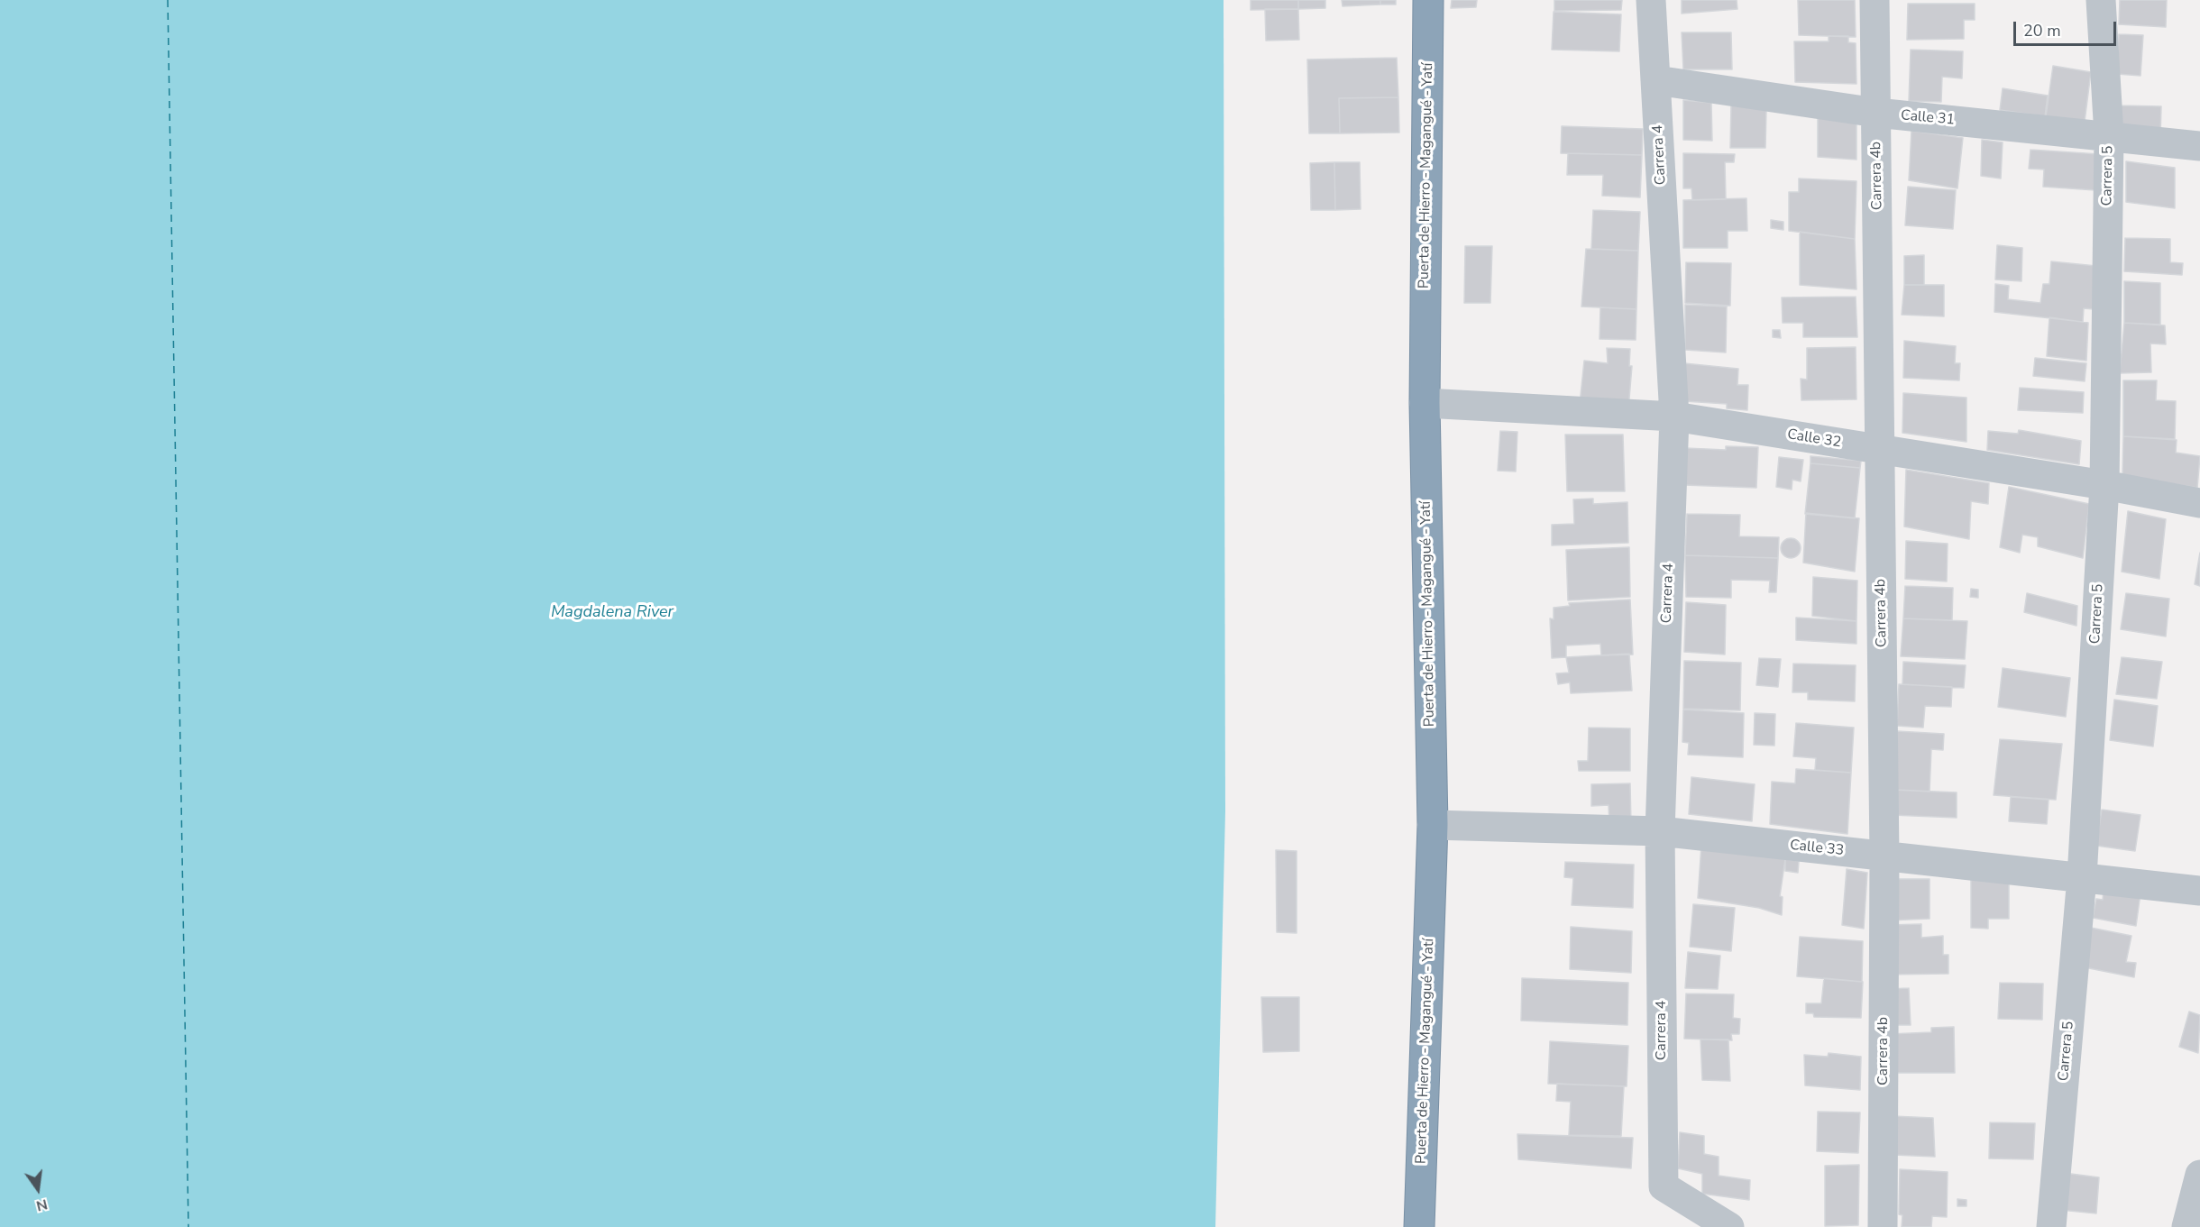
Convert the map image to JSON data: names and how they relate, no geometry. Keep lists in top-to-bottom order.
{
  "streets": {
    "highway": ["Puerta de Hierro - Magangué - Yatí"],
    "street": [
      "Calle 31",
      "Carrera 4",
      "Carrera 4b",
      "Carrera 5",
      "Calle 32",
      "Calle 33"
    ]
  },
  "crossings": [
    ["Calle 31", "Carrera 4"],
    ["Calle 31", "Carrera 4b"],
    ["Calle 31", "Carrera 5"],
    ["Carrera 4", "Calle 32"],
    ["Carrera 4", "Calle 33"],
    ["Puerta de Hierro - Magangué - Yatí", "Calle 32"],
    ["Puerta de Hierro - Magangué - Yatí", "Calle 33"],
    ["Carrera 4b", "Calle 32"],
    ["Carrera 4b", "Calle 33"],
    ["Carrera 5", "Calle 32"],
    ["Carrera 5", "Calle 33"]
  ],
  "water": ["Magdalena River"],
  "scale_bar": "20 m",
  "north": "bottom"
}
